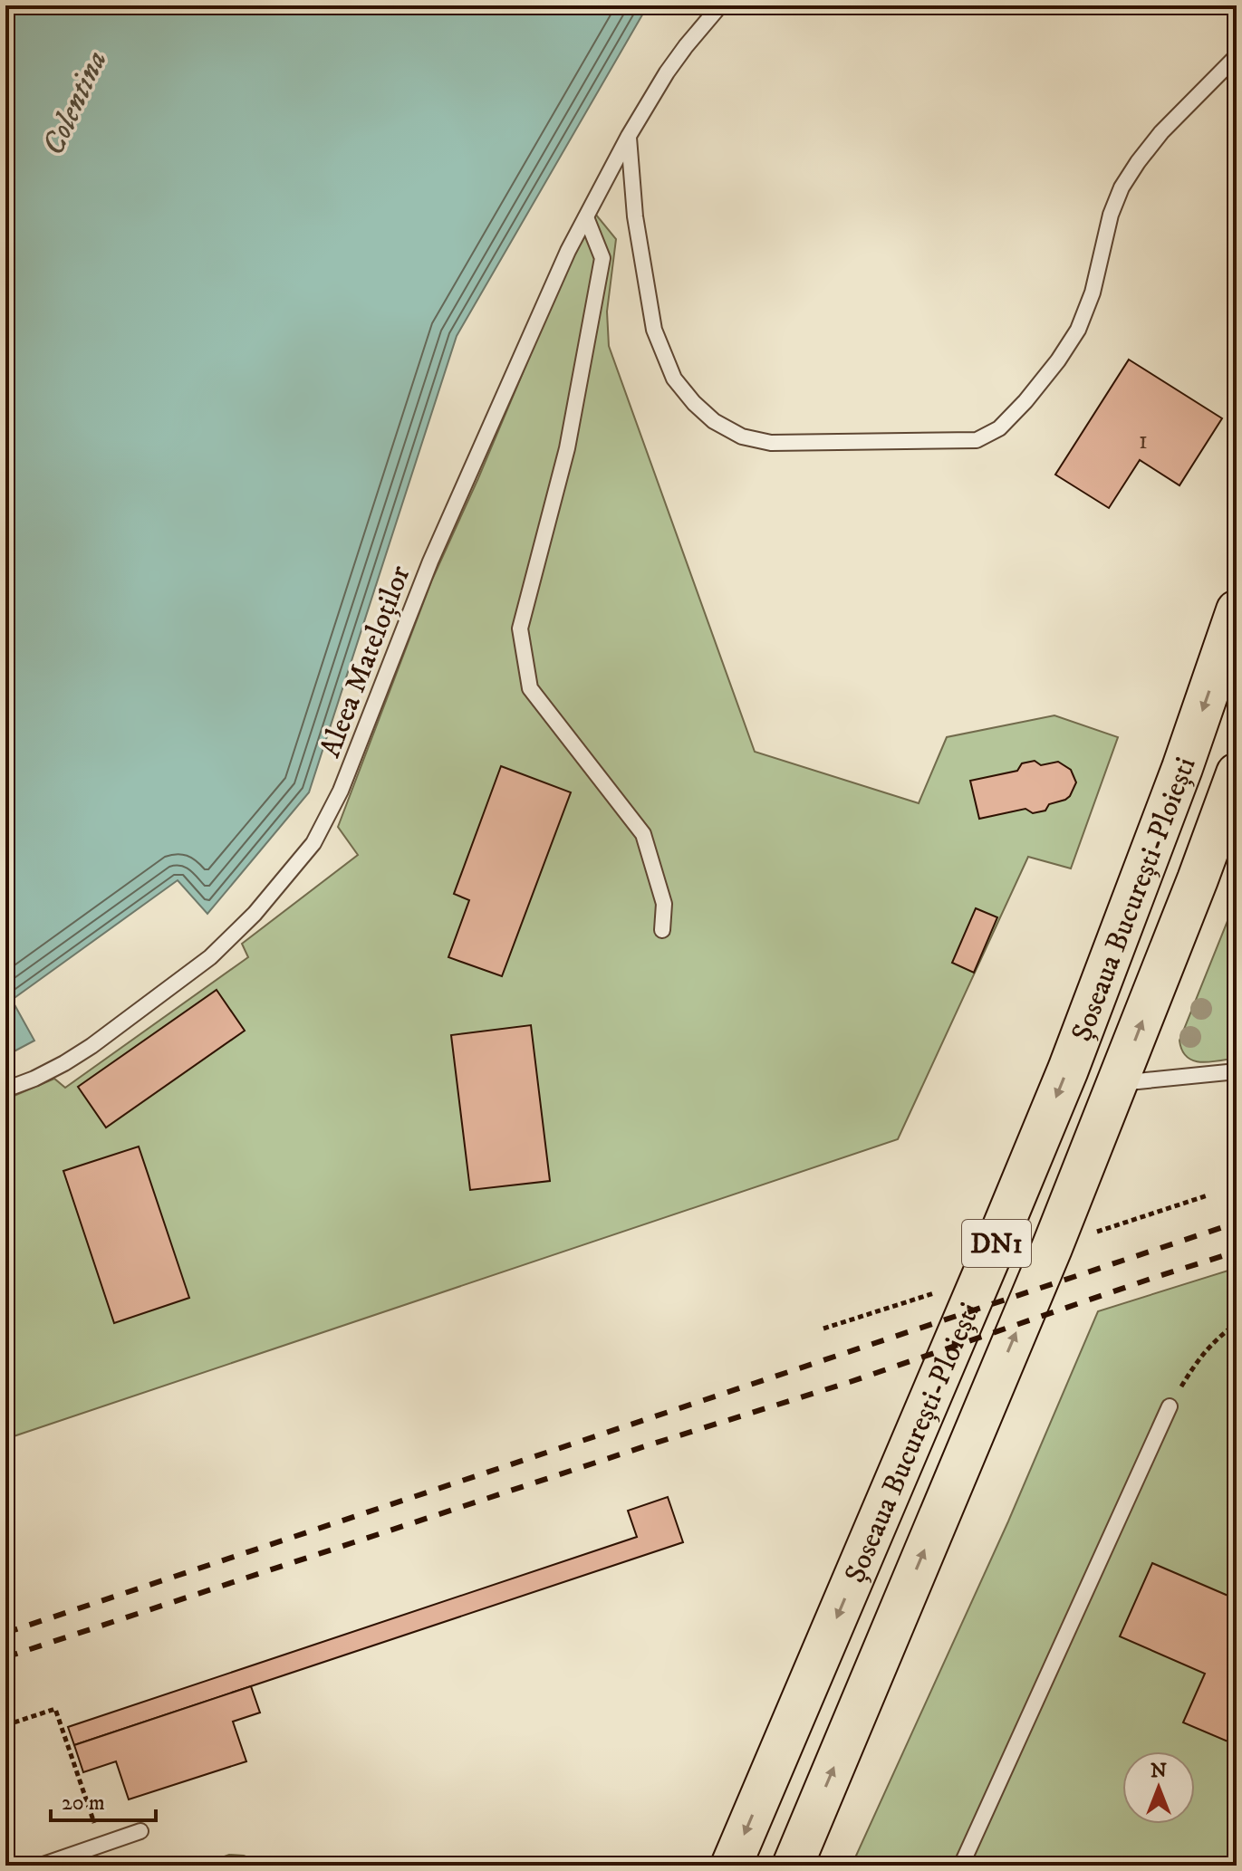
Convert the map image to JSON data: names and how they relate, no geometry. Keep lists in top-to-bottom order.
{
  "streets": {
    "main road": ["Șoseaua București-Ploiești", "DN1"],
    "lane": ["Aleea Mateloților"]
  },
  "water": ["Colentina"],
  "house_numbers": ["1"],
  "scale_bar": "20 m",
  "north": "top"
}
